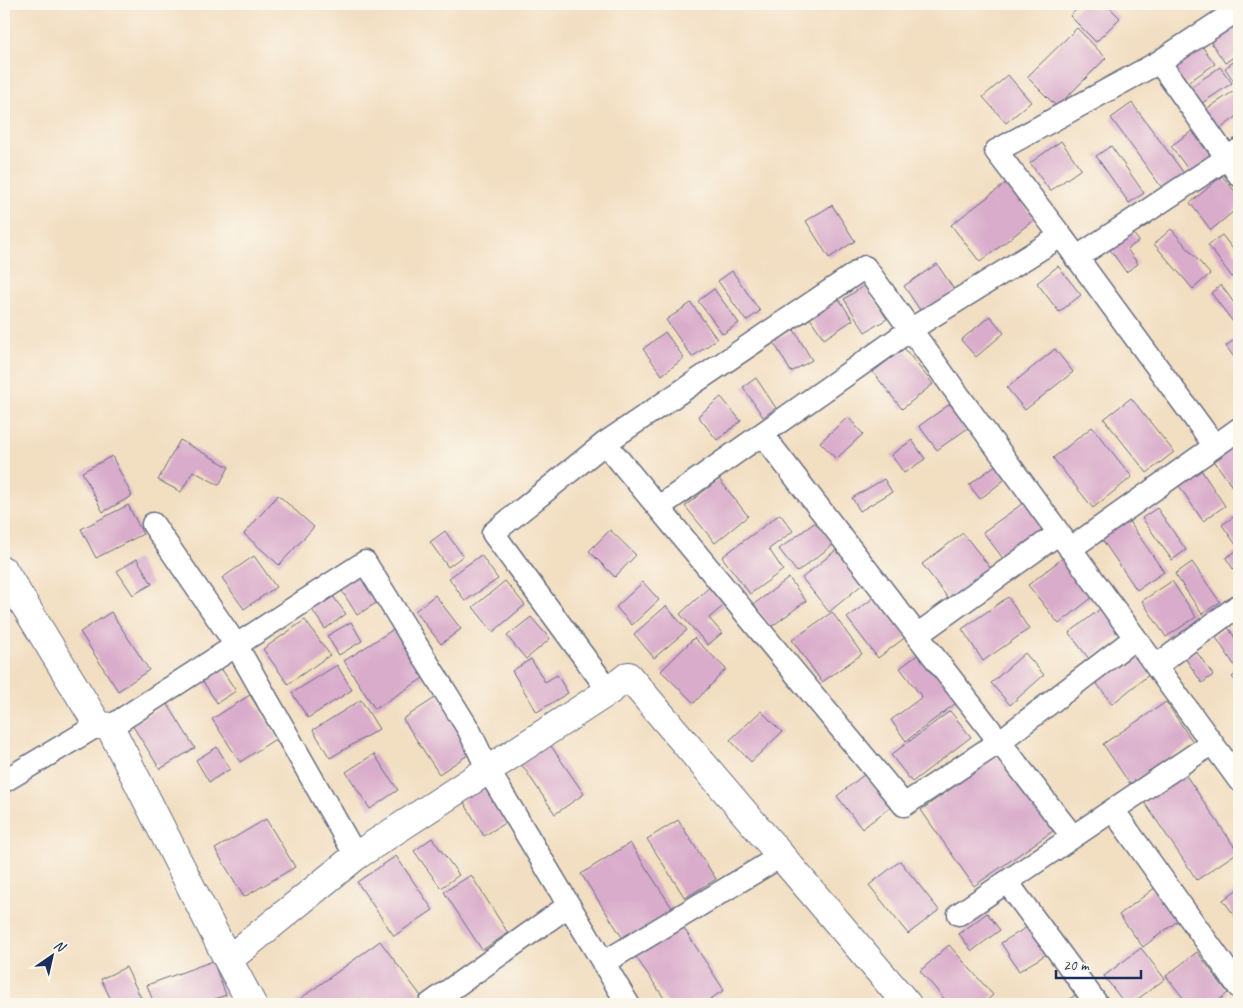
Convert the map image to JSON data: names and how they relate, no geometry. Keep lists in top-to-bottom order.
{
  "scale_bar": "20 m",
  "north": "top right"
}
